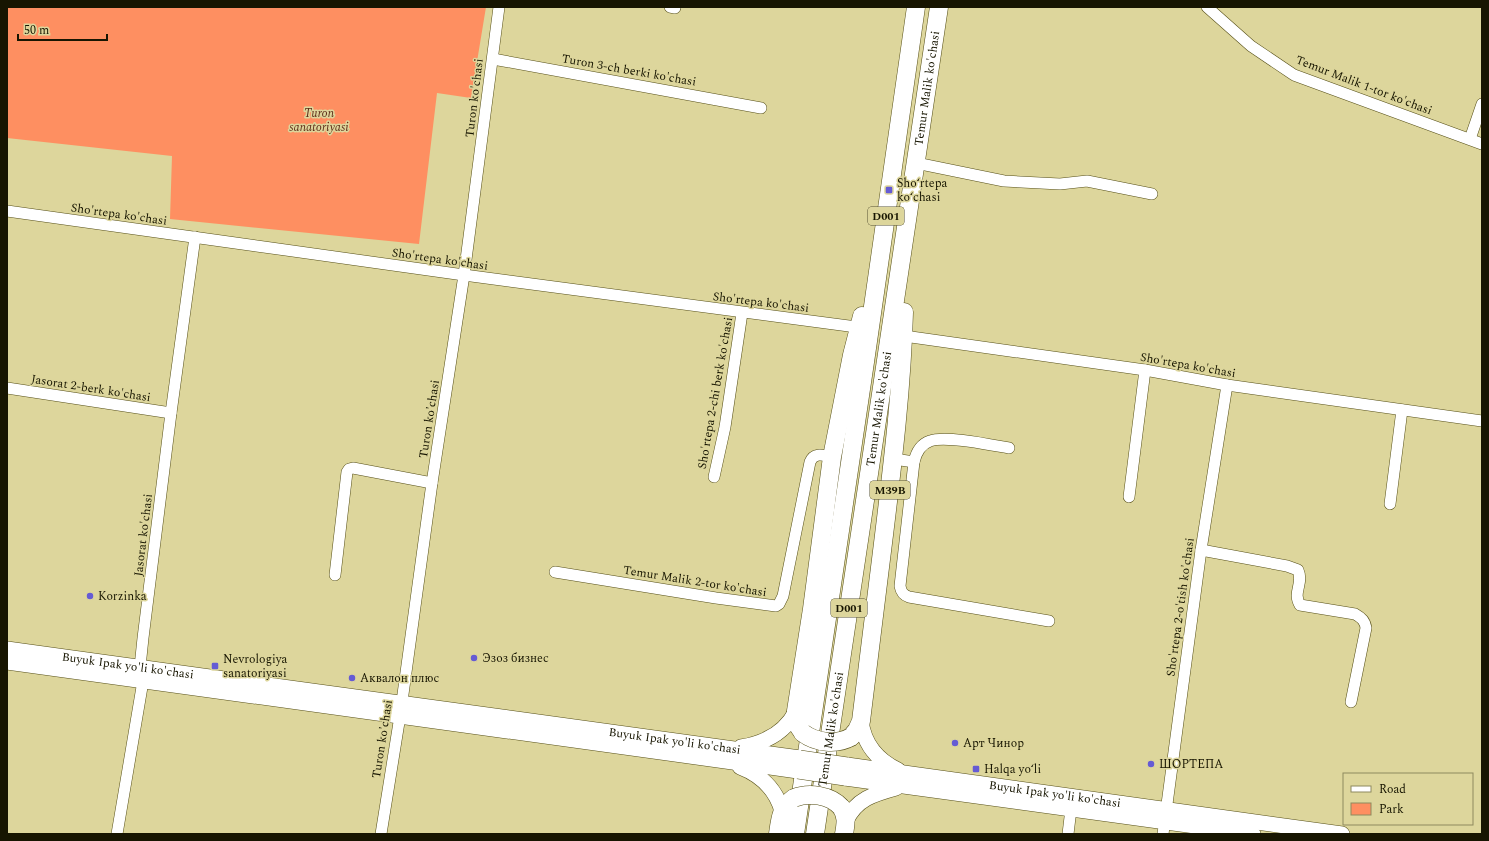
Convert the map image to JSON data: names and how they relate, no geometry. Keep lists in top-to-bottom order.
{
  "streets": {
    "highway": ["Temur Malik ko'chasi", "D001", "M39B"],
    "main road": ["Buyuk Ipak yo'li ko'chasi"],
    "street": [
      "Turon 3-ch berki ko'chasi",
      "Temur Malik 1-tor ko'chasi",
      "Turon ko'chasi",
      "Sho'rtepa ko'chasi",
      "Jasorat 2-berk ko'chasi",
      "Sho'rtepa 2-chi berk ko'chasi",
      "Jasorat ko'chasi",
      "Temur Malik 2-tor ko'chasi",
      "Sho'rtepa 2-o'tish ko'chasi"
    ]
  },
  "crossings": [
    ["Turon 3-ch berki ko'chasi", "Turon ko'chasi"],
    ["Temur Malik ko'chasi", "Sho'rtepa ko'chasi"],
    ["Temur Malik ko'chasi", "M39B"],
    ["Turon ko'chasi", "Sho'rtepa ko'chasi"],
    ["Turon ko'chasi", "Buyuk Ipak yo'li ko'chasi"],
    ["Sho'rtepa ko'chasi", "Sho'rtepa 2-chi berk ko'chasi"],
    ["Sho'rtepa ko'chasi", "M39B"],
    ["Sho'rtepa ko'chasi", "Jasorat ko'chasi"],
    ["Sho'rtepa ko'chasi", "Sho'rtepa 2-o'tish ko'chasi"],
    ["Jasorat 2-berk ko'chasi", "Jasorat ko'chasi"],
    ["M39B", "Buyuk Ipak yo'li ko'chasi"],
    ["Jasorat ko'chasi", "Buyuk Ipak yo'li ko'chasi"],
    ["Sho'rtepa 2-o'tish ko'chasi", "Buyuk Ipak yo'li ko'chasi"]
  ],
  "parks": ["Turon sanatoriyasi"],
  "places": {
    "transit": ["Shoʻrtepa koʻchasi", "Nevrologiya sanatoriyasi", "Halqa yoʻli"],
    "other": [
      "Korzinka",
      "Эзоз бизнес",
      "Аквалон плюс",
      "Арт Чинор",
      "ШОРТЕПА"
    ]
  },
  "legend": ["Road", "Park"],
  "scale_bar": "50 m"
}
